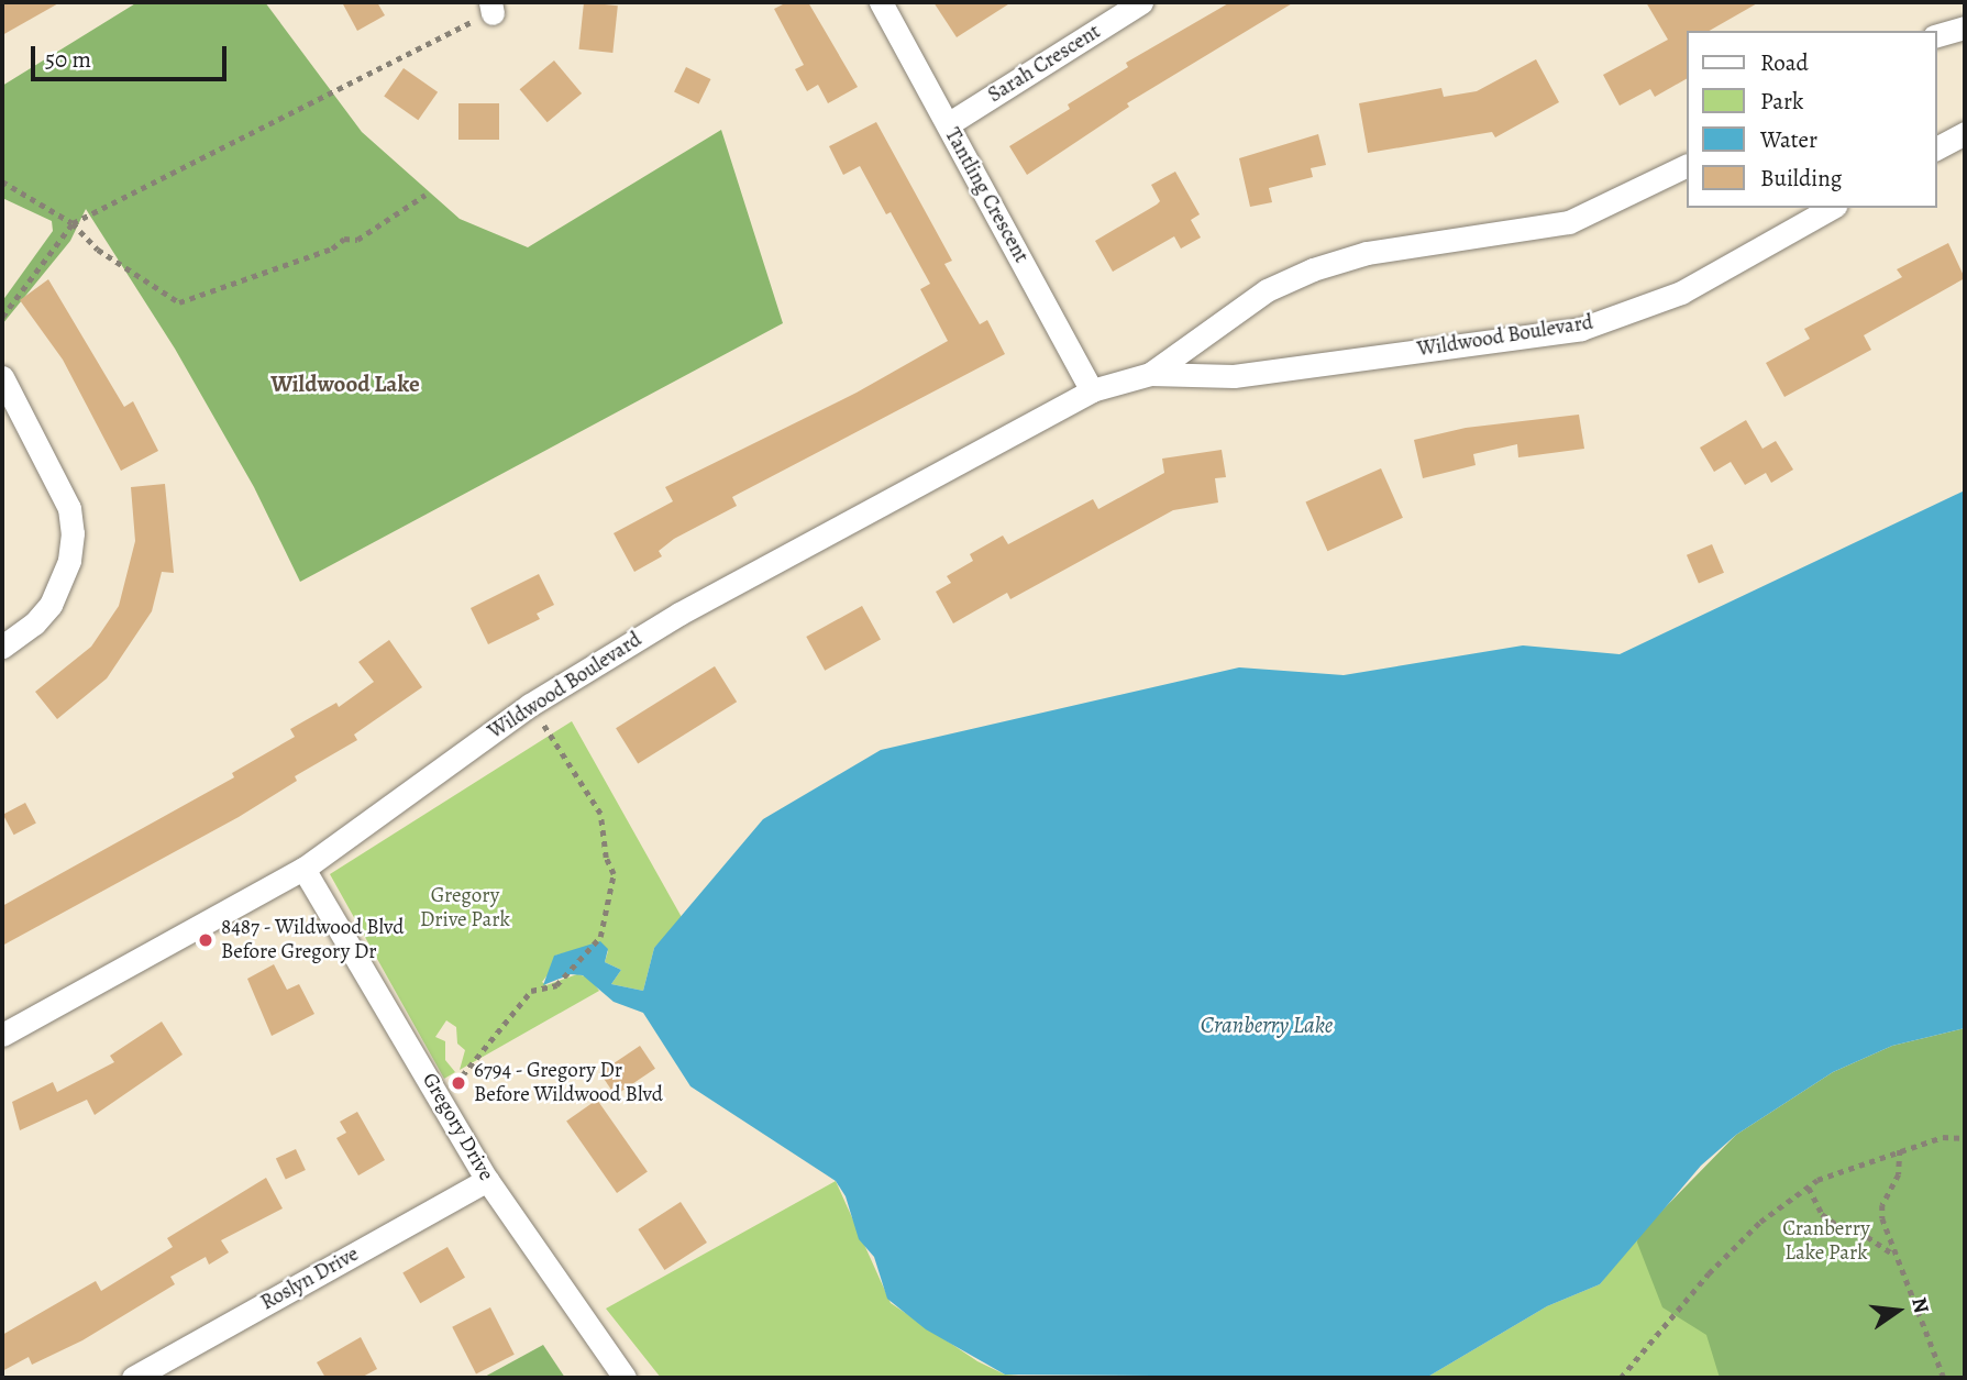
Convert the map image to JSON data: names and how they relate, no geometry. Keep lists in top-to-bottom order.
{
  "streets": {
    "street": [
      "Sarah Crescent",
      "Tantling Crescent",
      "Wildwood Boulevard",
      "Gregory Drive",
      "Roslyn Drive"
    ]
  },
  "crossings": [
    ["Sarah Crescent", "Tantling Crescent"],
    ["Tantling Crescent", "Wildwood Boulevard"],
    ["Wildwood Boulevard", "Gregory Drive"],
    ["Gregory Drive", "Roslyn Drive"]
  ],
  "districts": ["Wildwood Lake"],
  "water": ["Cranberry Lake"],
  "parks": ["Gregory Drive Park", "Cranberry Lake Park"],
  "places": ["8487 - Wildwood Blvd Before Gregory Dr", "6794 - Gregory Dr Before Wildwood Blvd"],
  "legend": [
    "Road",
    "Park",
    "Water",
    "Building"
  ],
  "scale_bar": "50 m",
  "north": "right"
}
